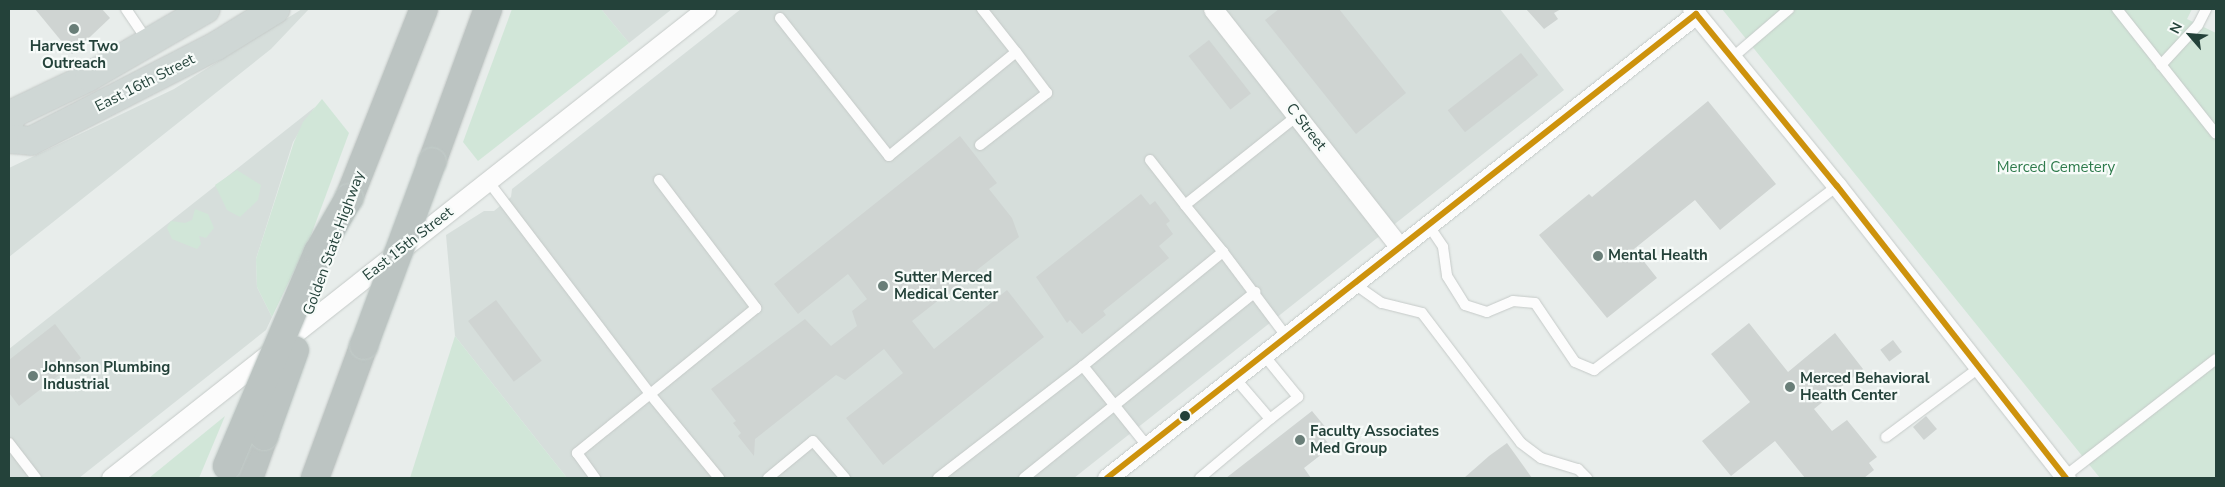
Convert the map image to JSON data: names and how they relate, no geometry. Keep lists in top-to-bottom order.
{
  "streets": {
    "highway": ["Golden State Highway"],
    "main road": ["East 16th Street"],
    "street": ["C Street", "East 15th Street"]
  },
  "parks": ["Merced Cemetery"],
  "places": [
    "Harvest Two Outreach",
    "Mental Health",
    "Sutter Merced Medical Center",
    "Johnson Plumbing Industrial",
    "Merced Behavioral Health Center",
    "Faculty Associates Med Group"
  ],
  "north": "top left"
}
